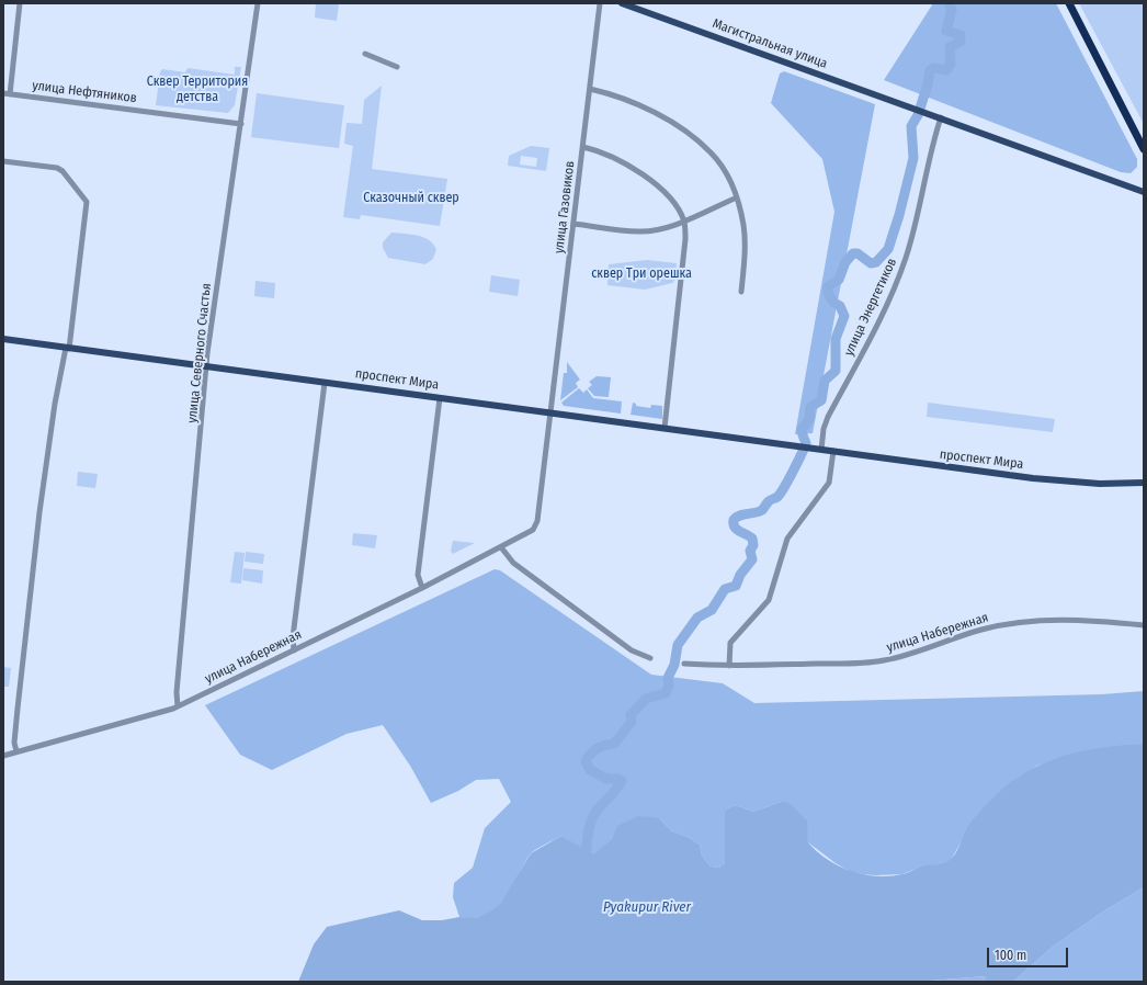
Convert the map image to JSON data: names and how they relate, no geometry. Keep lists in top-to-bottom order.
{
  "streets": {
    "main road": ["Магистральная улица", "проспект Мира"],
    "street": [
      "улица Нефтяников",
      "улица Газовиков",
      "улица Энергетиков",
      "улица Северного Счастья",
      "улица Набережная"
    ]
  },
  "crossings": [
    ["Магистральная улица", "улица Энергетиков"],
    ["улица Нефтяников", "улица Северного Счастья"],
    ["улица Газовиков", "проспект Мира"],
    ["улица Газовиков", "улица Набережная"],
    ["улица Энергетиков", "проспект Мира"],
    ["улица Северного Счастья", "проспект Мира"],
    ["улица Северного Счастья", "улица Набережная"],
    ["проспект Мира", "улица Набережная"]
  ],
  "water": ["Pyakupur River"],
  "parks": ["Сквер Территория детства", "Сказочный сквер", "сквер Три орешка"],
  "scale_bar": "100 m"
}
